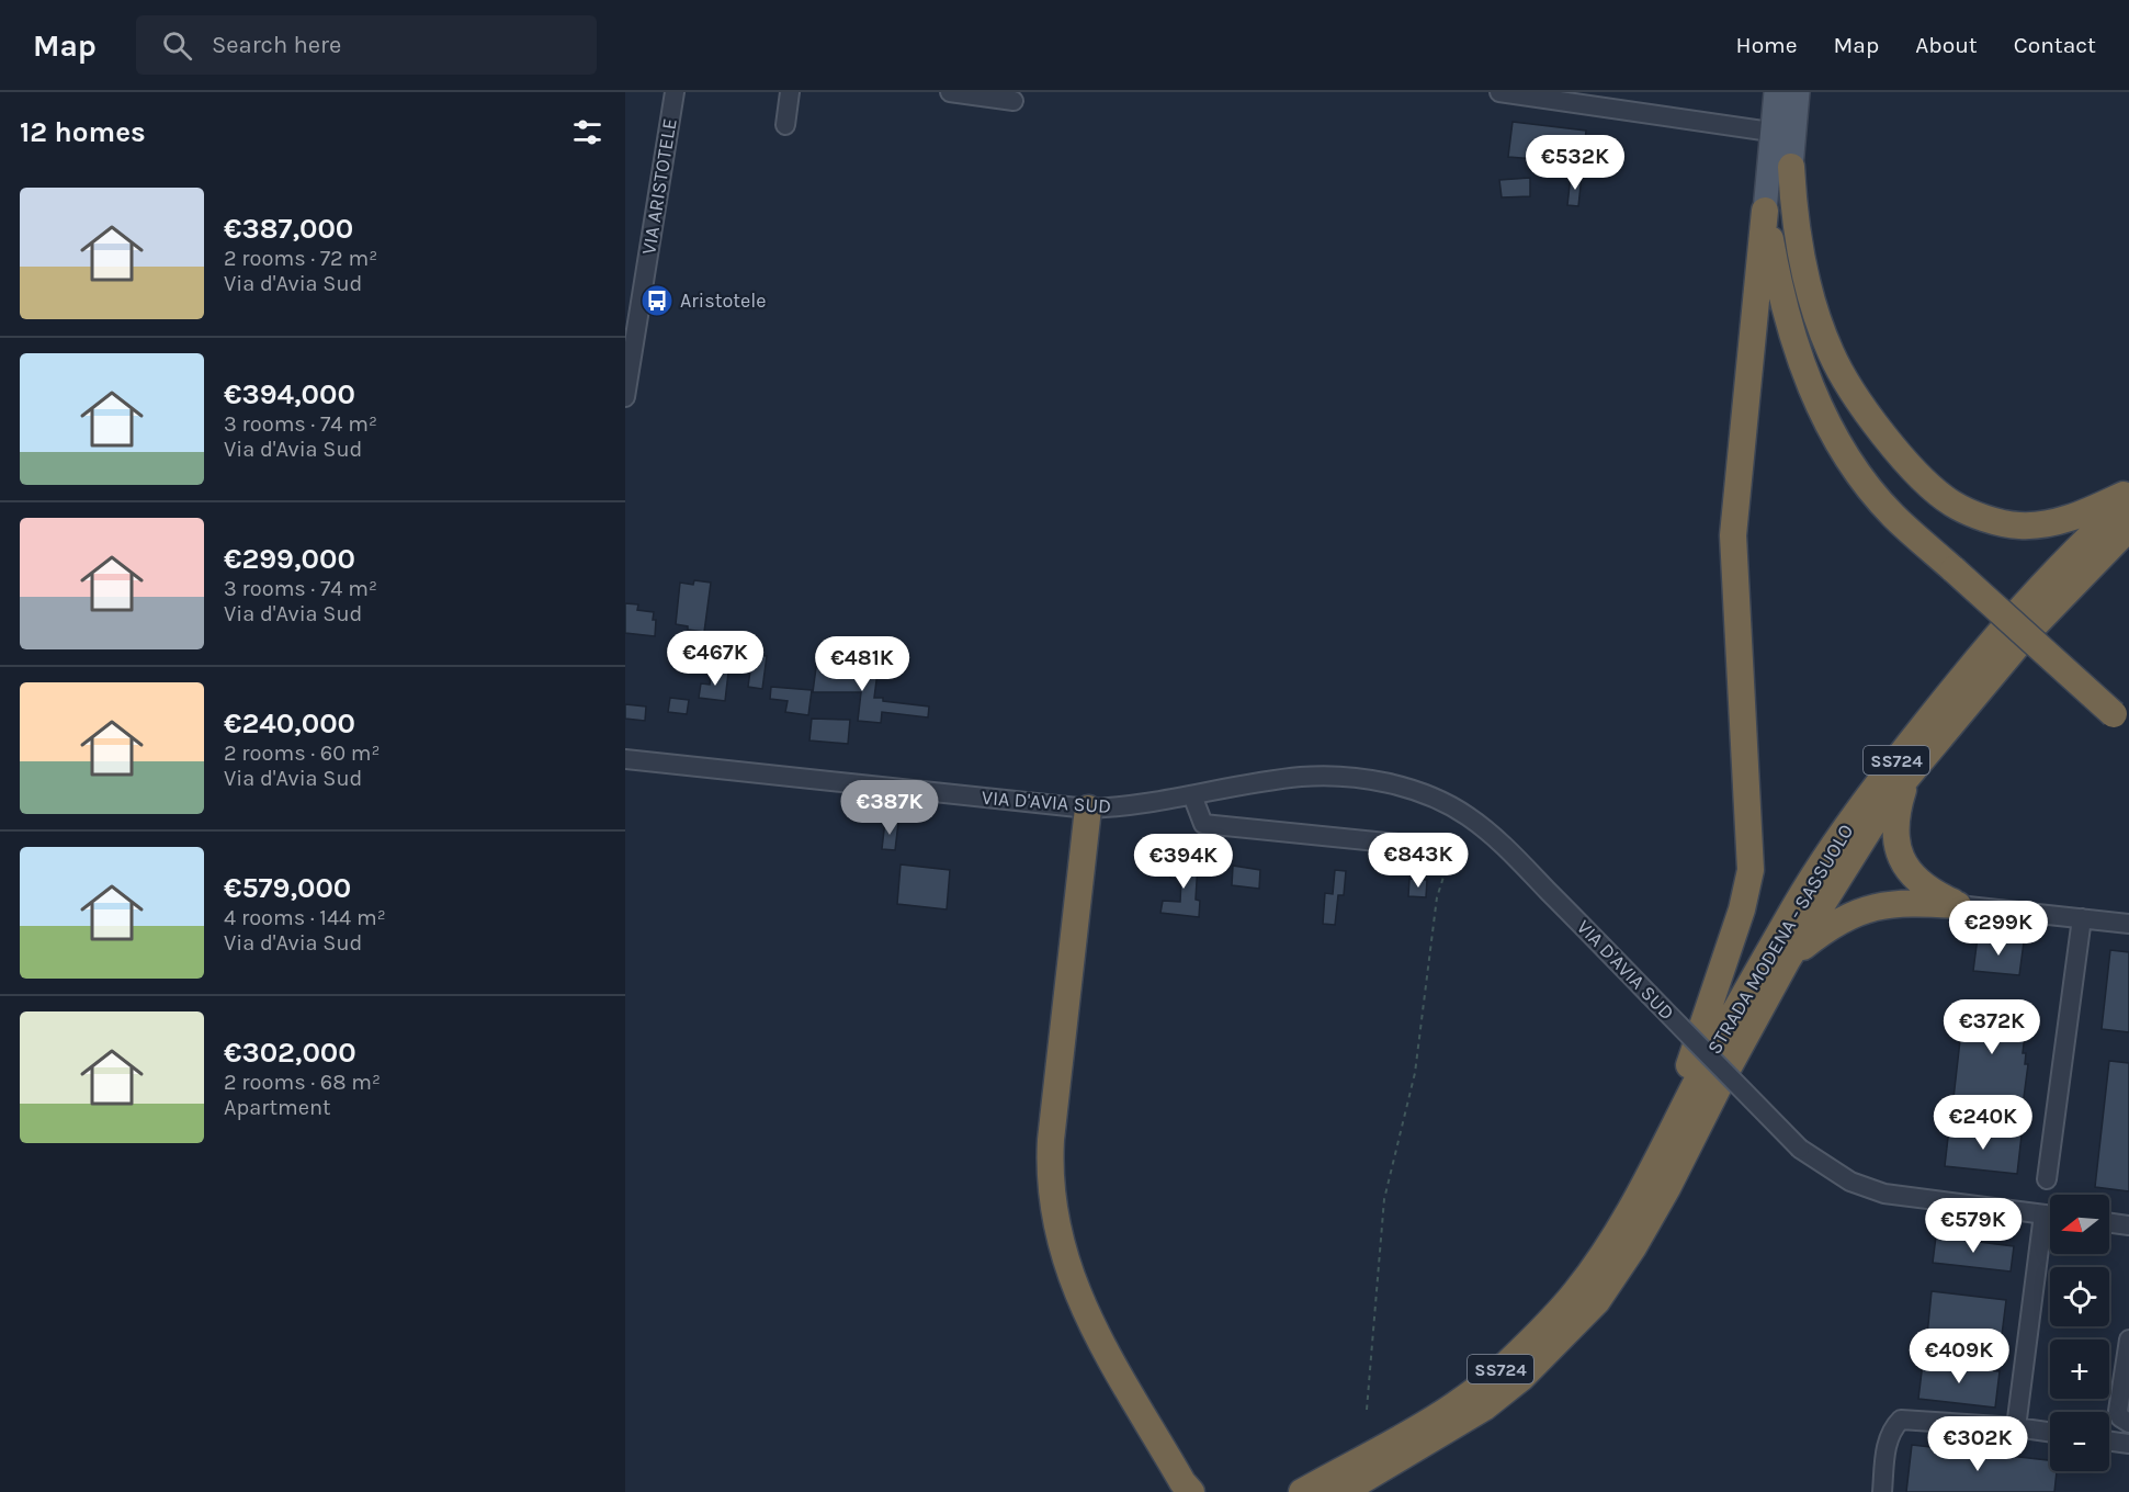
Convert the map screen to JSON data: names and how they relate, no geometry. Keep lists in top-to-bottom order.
{
  "streets": {
    "highway": ["SS724", "STRADA MODENA - SASSUOLO"],
    "street": ["VIA ARISTOTELE", "VIA D'AVIA SUD"]
  },
  "crossings": [
    ["SS724", "STRADA MODENA - SASSUOLO"]
  ],
  "places": {
    "bus stop": ["Aristotele"]
  },
  "north": "left",
  "page": {
    "header": "Map",
    "search": "Search here",
    "nav": [
      "Home",
      "Map",
      "About",
      "Contact"
    ],
    "heading": "12 homes",
    "price": [
      "€532K",
      "€467K",
      "€481K",
      "€387K",
      "€843K",
      "€394K",
      "€299K",
      "€372K",
      "€240K",
      "€579K",
      "€409K",
      "€302K"
    ],
    "list": [
      {
        "name": "€387,000",
        "note": "2 rooms · 72 m² · Via d'Avia Sud"
      },
      {
        "name": "€394,000",
        "note": "3 rooms · 74 m² · Via d'Avia Sud"
      },
      {
        "name": "€299,000",
        "note": "3 rooms · 74 m² · Via d'Avia Sud"
      },
      {
        "name": "€240,000",
        "note": "2 rooms · 60 m² · Via d'Avia Sud"
      },
      {
        "name": "€579,000",
        "note": "4 rooms · 144 m² · Via d'Avia Sud"
      },
      {
        "name": "€302,000",
        "note": "2 rooms · 68 m² · Apartment"
      }
    ],
    "map_buttons": ["+", "−"]
  }
}
